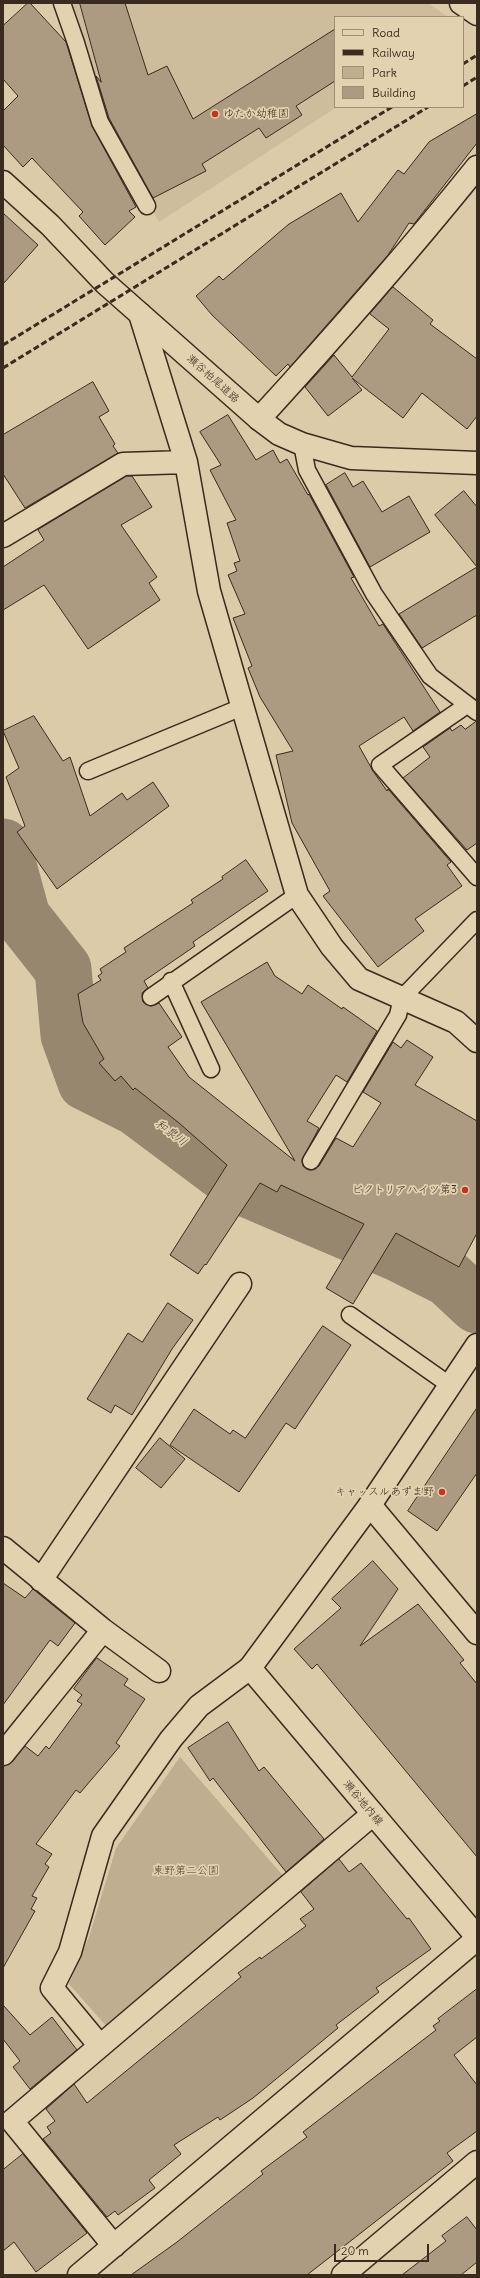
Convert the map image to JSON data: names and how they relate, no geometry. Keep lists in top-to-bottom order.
{
  "streets": {
    "street": ["瀬谷柏尾道路", "瀬谷地内線"]
  },
  "water": ["和泉川"],
  "parks": ["東野第二公園"],
  "places": ["ゆたか幼稚園", "ビクトリアハイツ第3", "キャッスルあずま野"],
  "legend": [
    "Road",
    "Railway",
    "Park",
    "Building"
  ],
  "scale_bar": "20 m"
}
